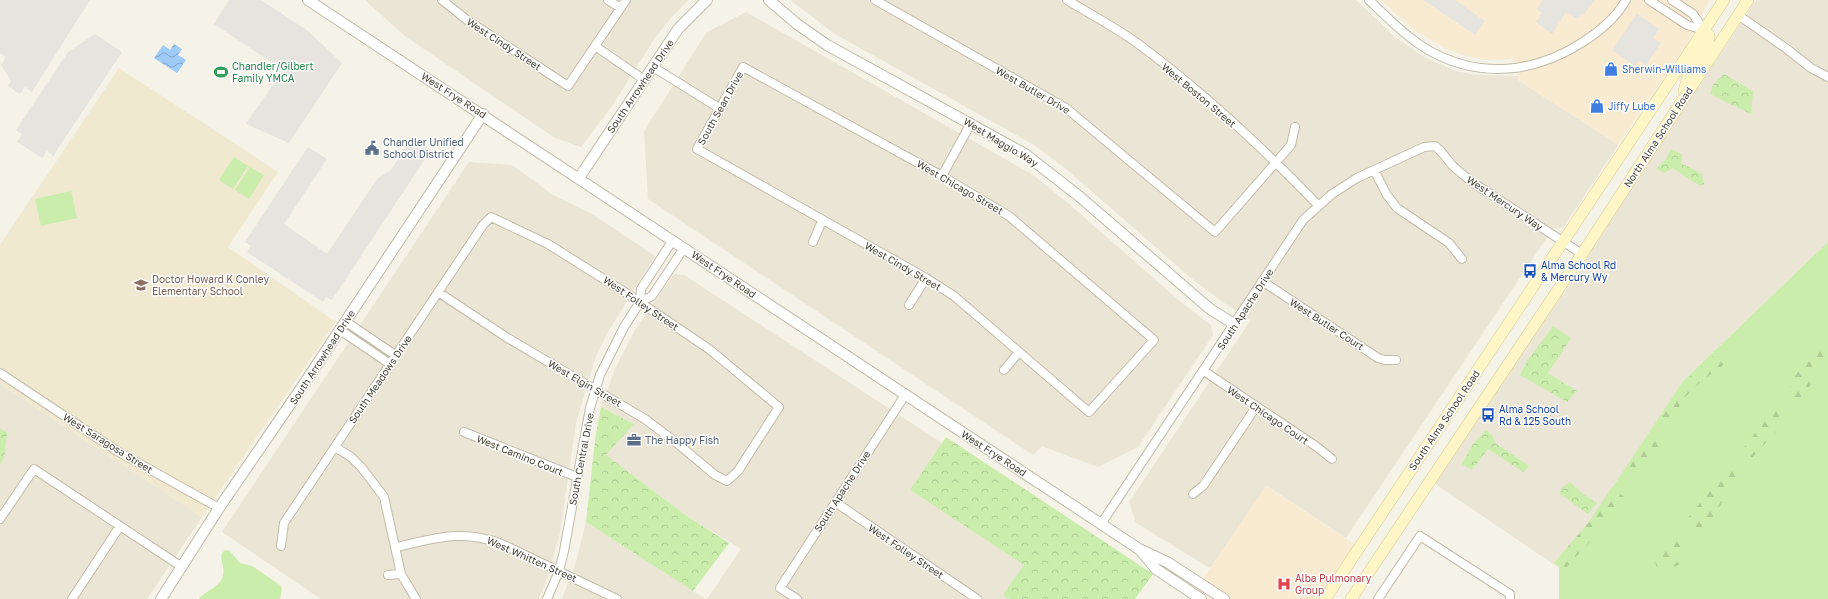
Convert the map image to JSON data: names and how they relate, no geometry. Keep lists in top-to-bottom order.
{
  "streets": {
    "main road": ["North Alma School Road", "South Alma School Road"],
    "street": [
      "West Cindy Street",
      "South Arrowhead Drive",
      "West Butler Drive",
      "West Frye Road",
      "West Boston Street",
      "South Sean Drive",
      "West Maggio Way",
      "West Chicago Street",
      "West Mercury Way",
      "West Folley Street",
      "South Apache Drive",
      "West Butler Court",
      "South Meadows Drive",
      "West Elgin Street",
      "West Chicago Court",
      "West Saragosa Street",
      "West Camino Court",
      "South Central Drive",
      "West Whitten Street"
    ]
  },
  "crossings": [
    ["West Cindy Street", "South Sean Drive"],
    ["West Cindy Street", "West Chicago Street"],
    ["South Arrowhead Drive", "West Frye Road"],
    ["South Arrowhead Drive", "West Saragosa Street"],
    ["West Butler Drive", "West Boston Street"],
    ["West Frye Road", "South Apache Drive"],
    ["West Frye Road", "South Central Drive"],
    ["West Boston Street", "South Apache Drive"],
    ["South Sean Drive", "West Chicago Street"],
    ["North Alma School Road", "West Mercury Way"],
    ["North Alma School Road", "South Alma School Road"],
    ["West Maggio Way", "South Apache Drive"],
    ["West Mercury Way", "South Apache Drive"],
    ["West Mercury Way", "South Alma School Road"],
    ["West Folley Street", "South Apache Drive"],
    ["West Folley Street", "South Meadows Drive"],
    ["West Folley Street", "West Elgin Street"],
    ["West Folley Street", "South Central Drive"],
    ["South Apache Drive", "West Butler Court"],
    ["South Apache Drive", "West Chicago Court"],
    ["South Meadows Drive", "West Elgin Street"],
    ["West Elgin Street", "South Central Drive"],
    ["West Camino Court", "South Central Drive"],
    ["South Central Drive", "West Whitten Street"]
  ],
  "places": {
    "shop": ["Sherwin-Williams", "Jiffy Lube"],
    "sports": ["Chandler/Gilbert Family YMCA"],
    "public building": ["Chandler Unified School District"],
    "bus stop": ["Alma School Rd & Mercury Wy", "Alma School Rd & 125 South"],
    "school or university": ["Doctor Howard K Conley Elementary School"],
    "office": ["The Happy Fish"],
    "hospital": ["Alba Pulmonary Group"]
  }
}
